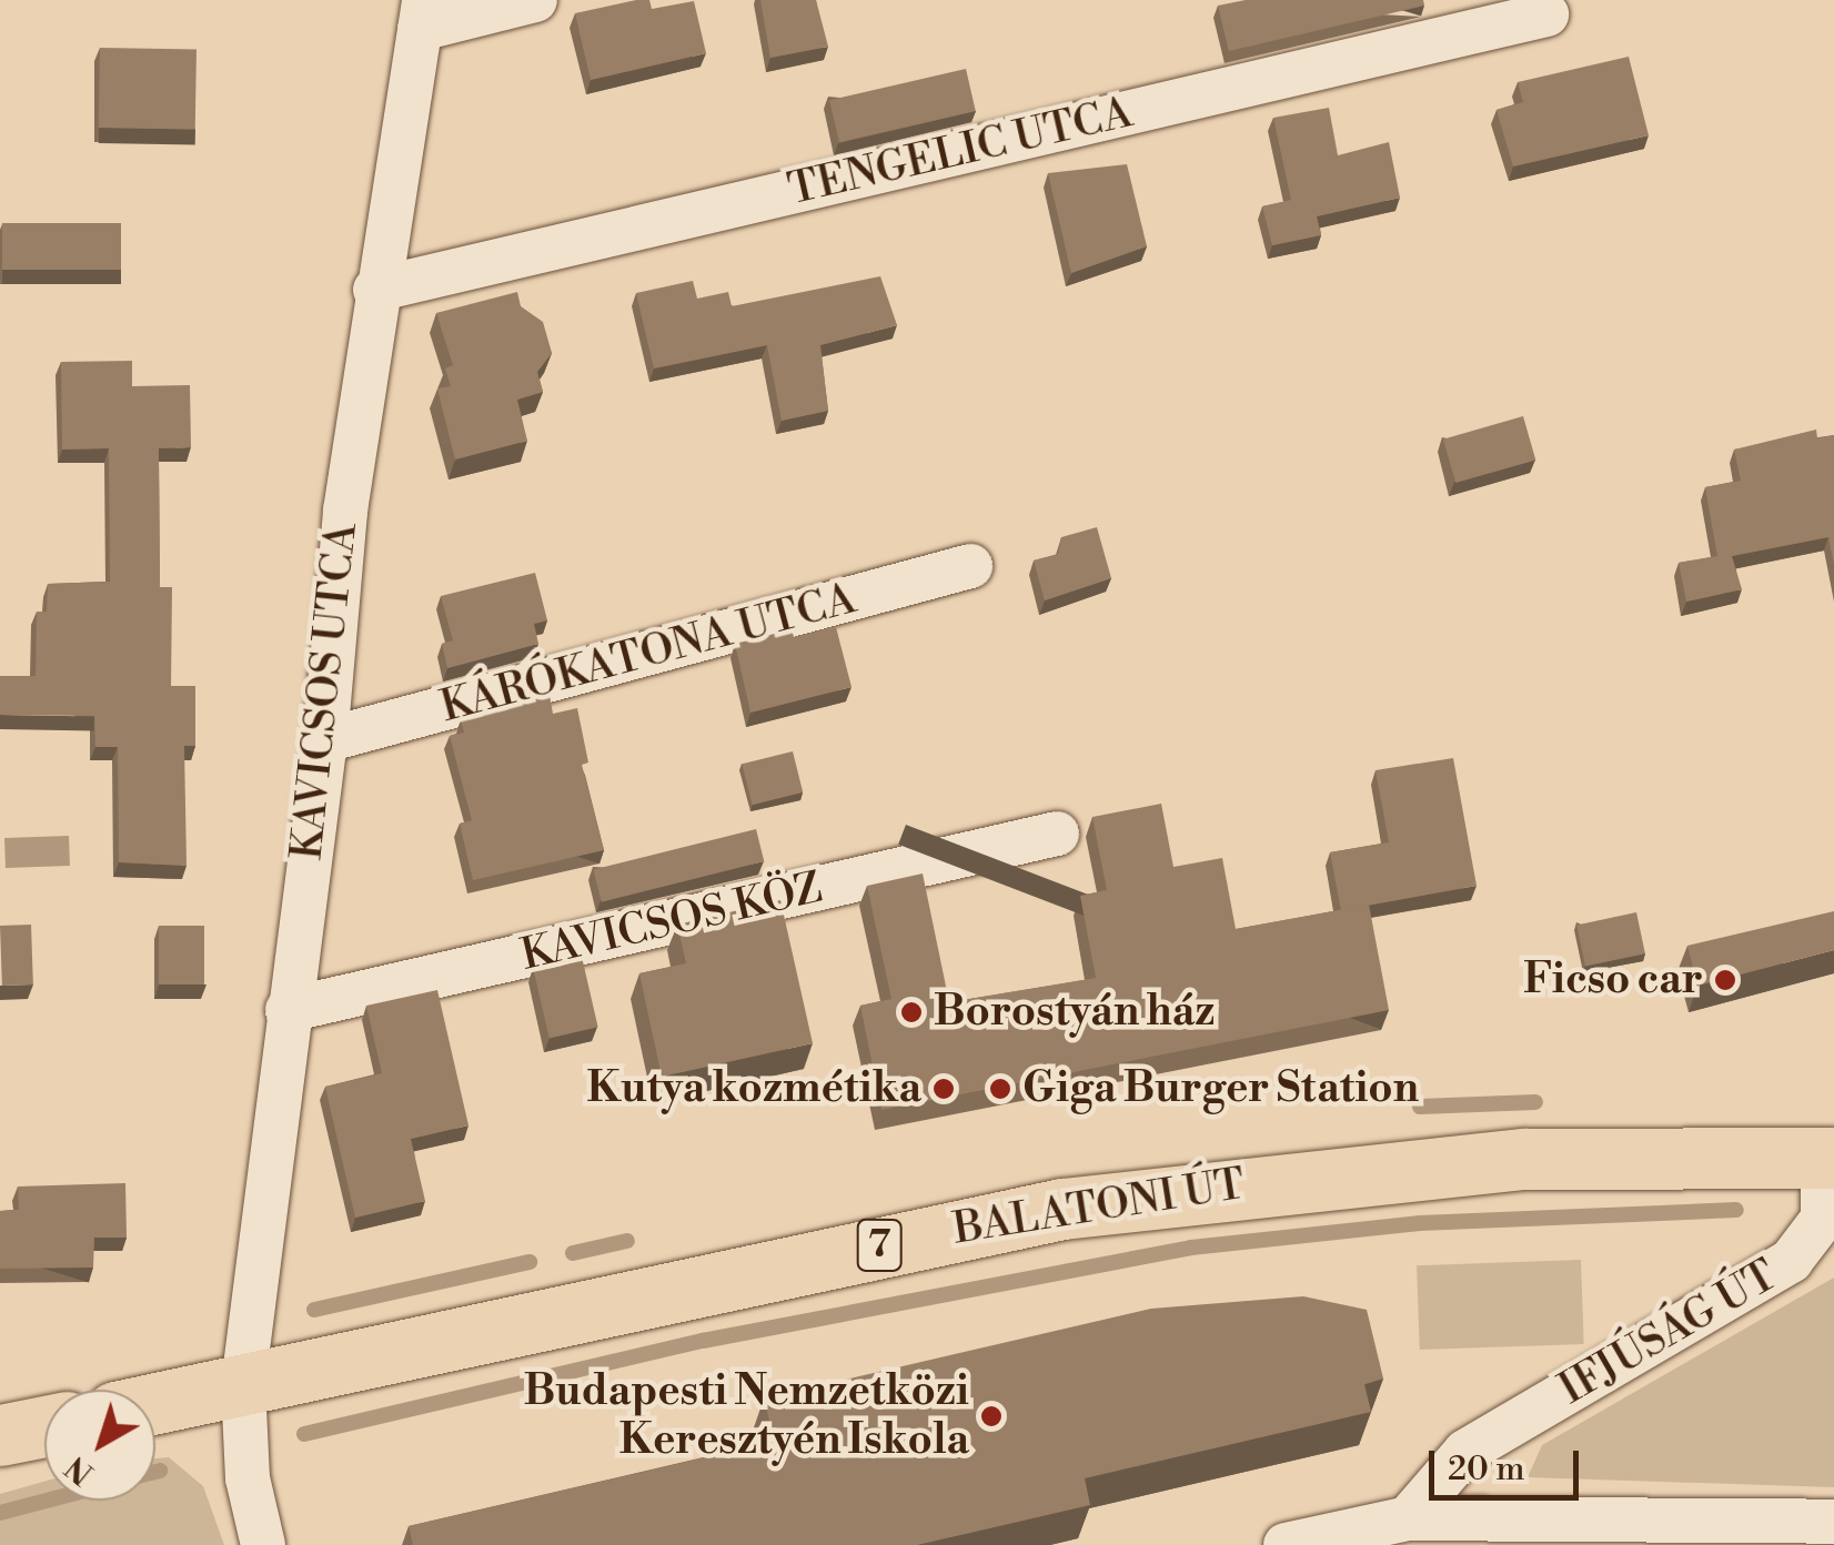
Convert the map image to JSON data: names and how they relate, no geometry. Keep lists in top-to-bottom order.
{
  "streets": {
    "main road": ["BALATONI ÚT", "7"],
    "street": [
      "TENGELIC UTCA",
      "KÁRÓKATONA UTCA",
      "KAVICSOS UTCA",
      "KAVICSOS KÖZ",
      "IFJÚSÁG ÚT"
    ]
  },
  "crossings": [
    ["TENGELIC UTCA", "KAVICSOS UTCA"],
    ["KÁRÓKATONA UTCA", "KAVICSOS UTCA"],
    ["KAVICSOS UTCA", "KAVICSOS KÖZ"],
    ["KAVICSOS UTCA", "BALATONI ÚT"],
    ["BALATONI ÚT", "IFJÚSÁG ÚT"]
  ],
  "places": [
    "Ficso car",
    "Borostyán ház",
    "Kutya kozmétika",
    "Giga Burger Station",
    "Budapesti Nemzetközi Keresztyén Iskola"
  ],
  "scale_bar": "20 m",
  "north": "bottom left"
}
